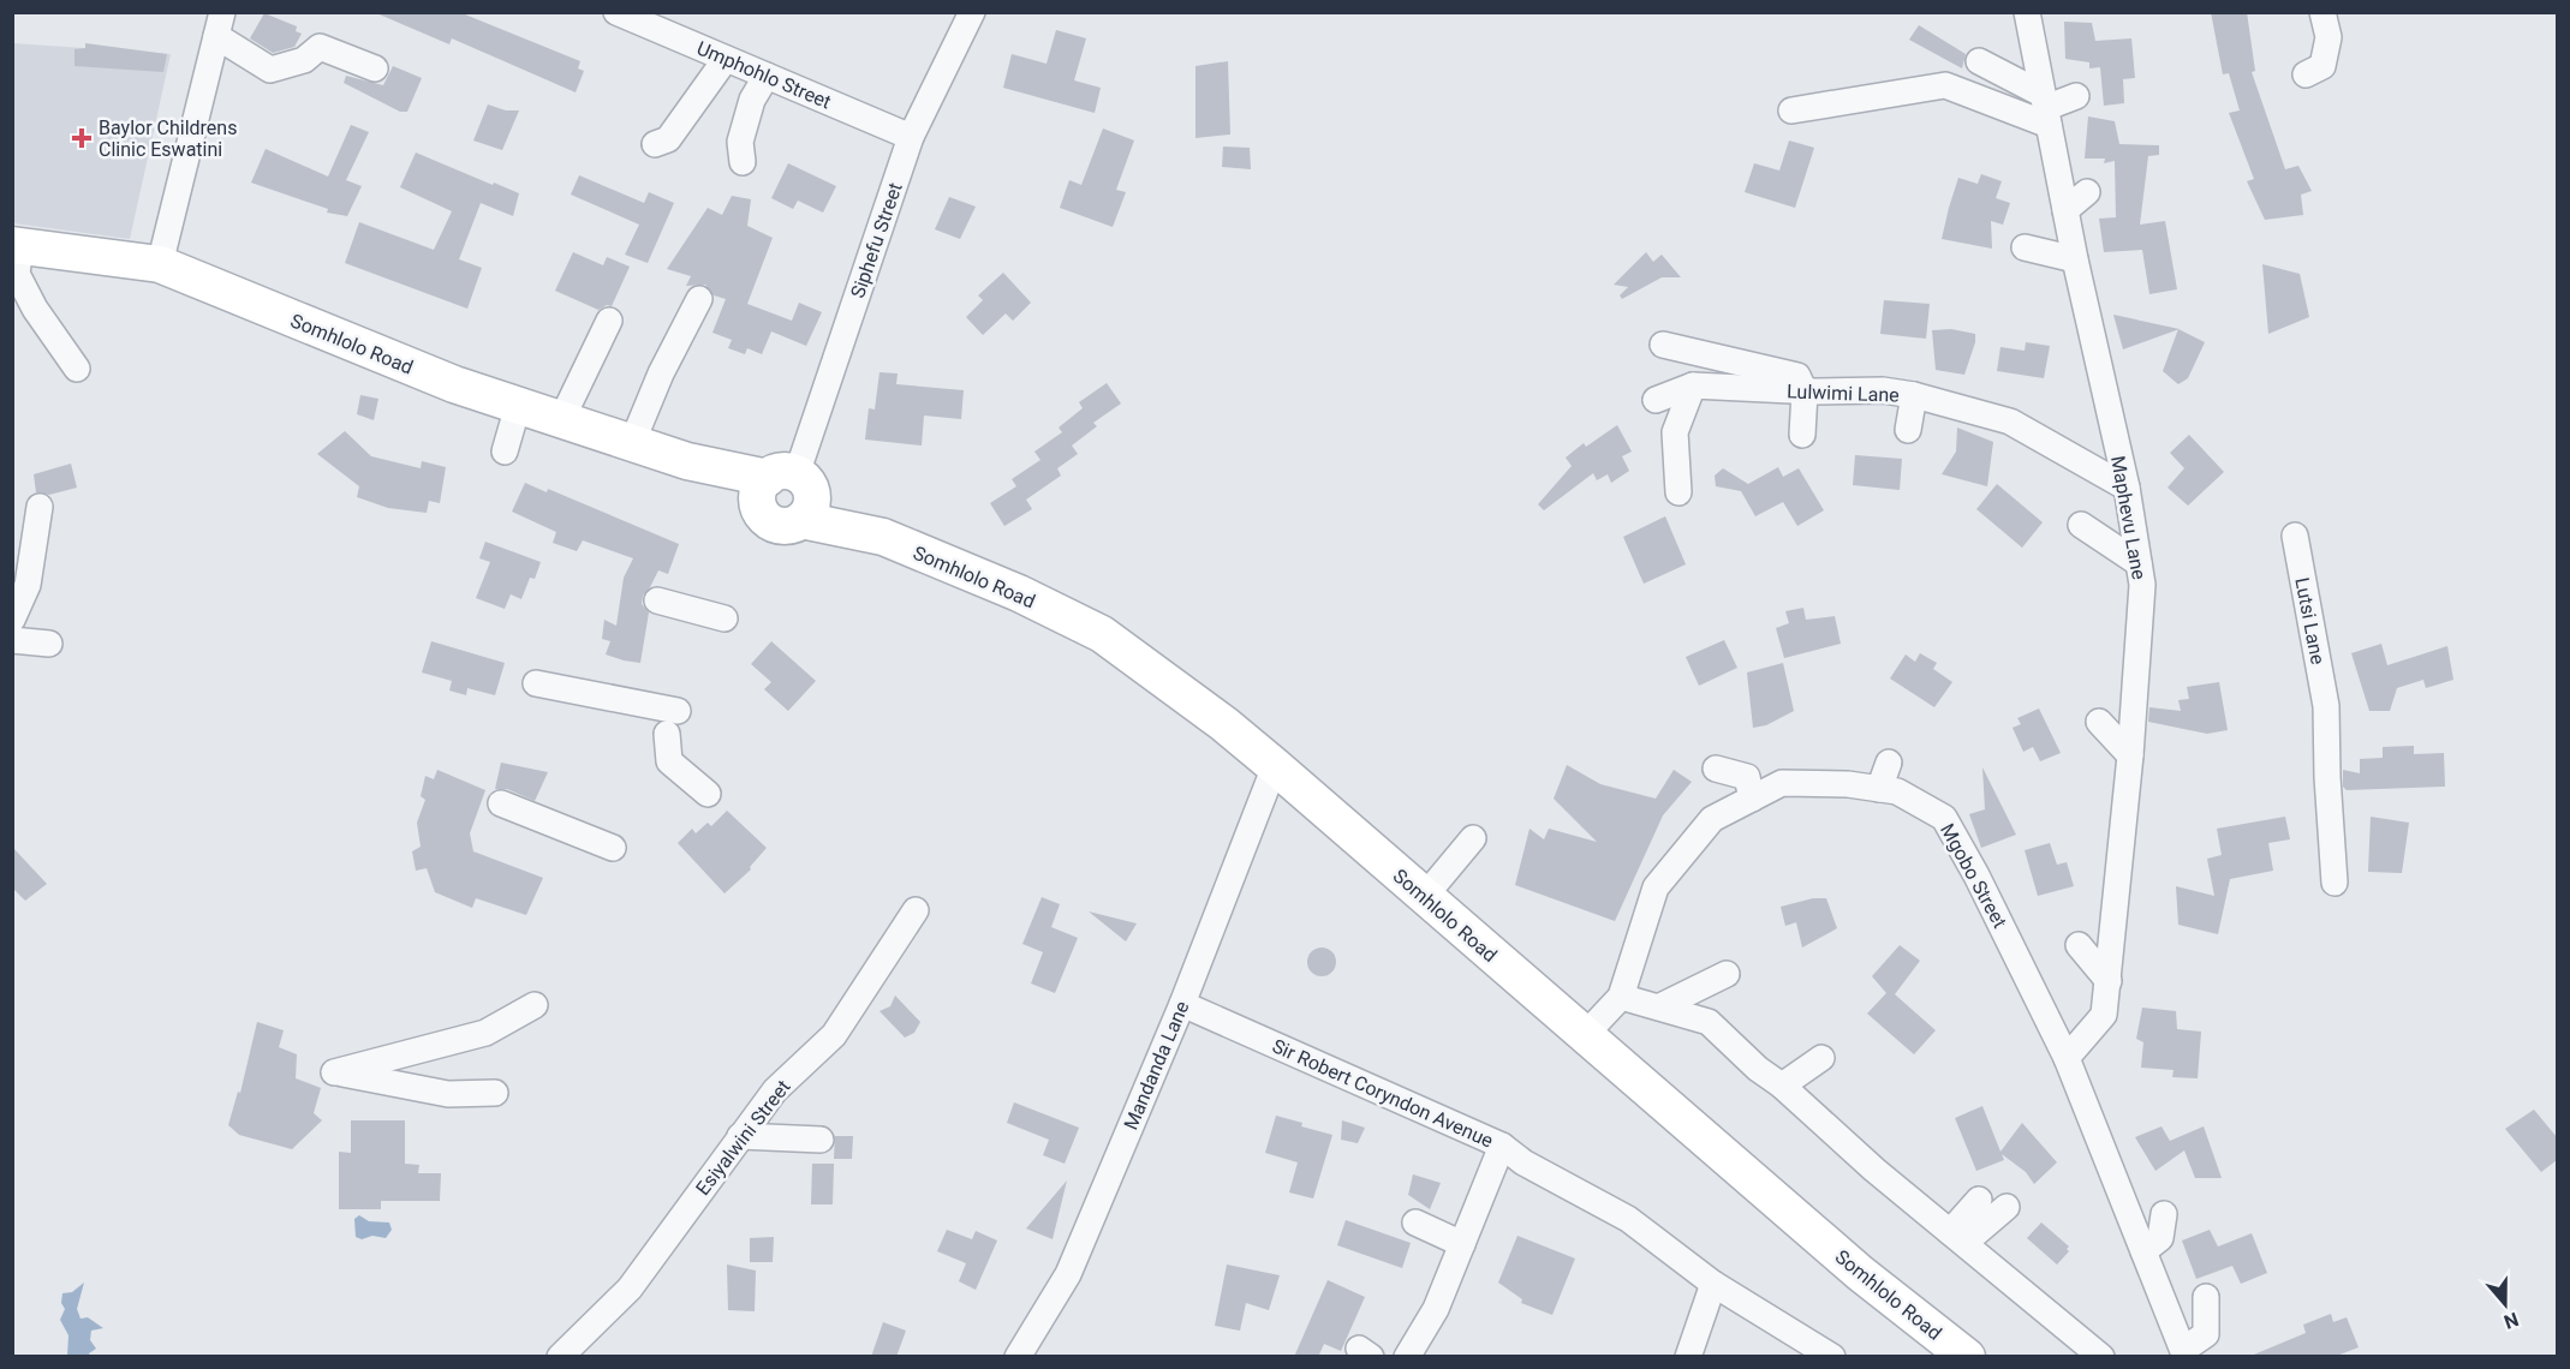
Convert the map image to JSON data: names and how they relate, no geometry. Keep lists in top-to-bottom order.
{
  "streets": {
    "main road": ["Somhlolo Road"],
    "street": [
      "Umphohlo Street",
      "Siphefu Street",
      "Lulwimi Lane",
      "Maphevu Lane",
      "Lutsi Lane",
      "Mgobo Street",
      "Mandanda Lane",
      "Sir Robert Coryndon Avenue",
      "Esiyalwini Street"
    ]
  },
  "crossings": [
    ["Umphohlo Street", "Siphefu Street"],
    ["Siphefu Street", "Somhlolo Road"],
    ["Somhlolo Road", "Mgobo Street"],
    ["Somhlolo Road", "Mandanda Lane"],
    ["Lulwimi Lane", "Maphevu Lane"],
    ["Maphevu Lane", "Mgobo Street"],
    ["Mandanda Lane", "Sir Robert Coryndon Avenue"]
  ],
  "places": {
    "health": ["Baylor Childrens Clinic Eswatini"]
  },
  "north": "bottom"
}
